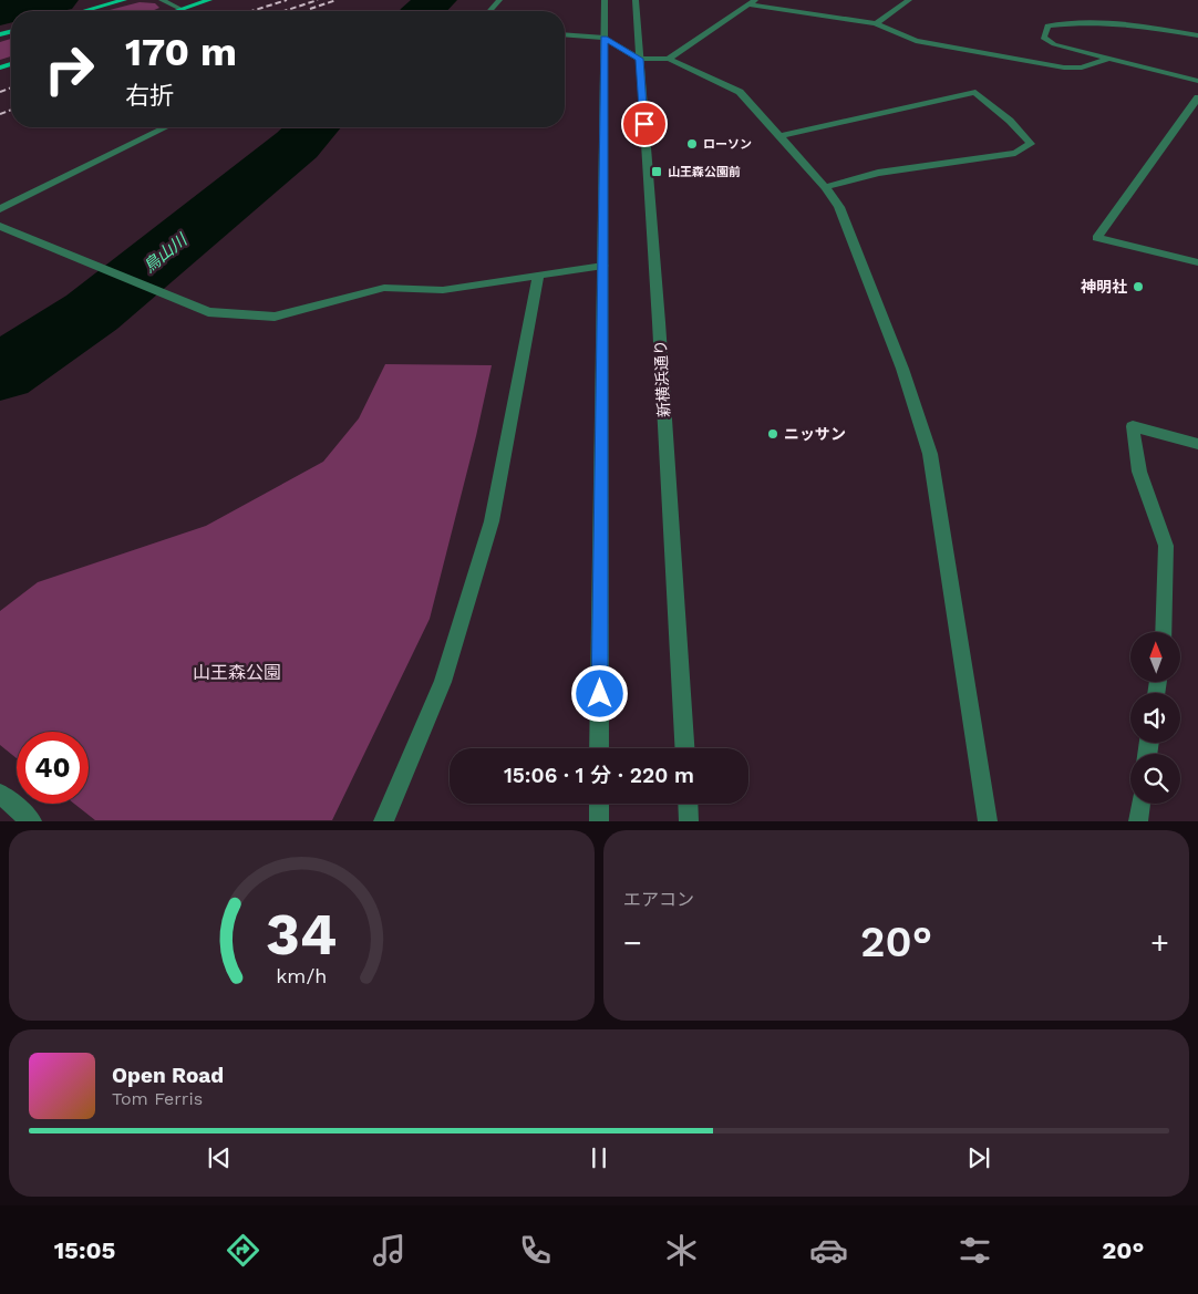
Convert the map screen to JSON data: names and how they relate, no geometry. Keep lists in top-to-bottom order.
{
  "streets": {
    "street": ["新横浜通り"]
  },
  "water": ["鳥山川"],
  "parks": ["山王森公園"],
  "places": {
    "other": ["ローソン", "神明社", "ニッサン"],
    "transit": ["山王森公園前"]
  },
  "north": "top",
  "page": {
    "turn": ["170 m", "右折"],
    "limit": "40",
    "trip": "15:06 · 1 分 · 220 m",
    "tile": "エアコン",
    "heat": ["−", "20°", "+"],
    "song": ["Open Road", "Tom Ferris"],
    "tabs": ["15:05", "20°"],
    "gauge": ["34", "km/h"]
  }
}
